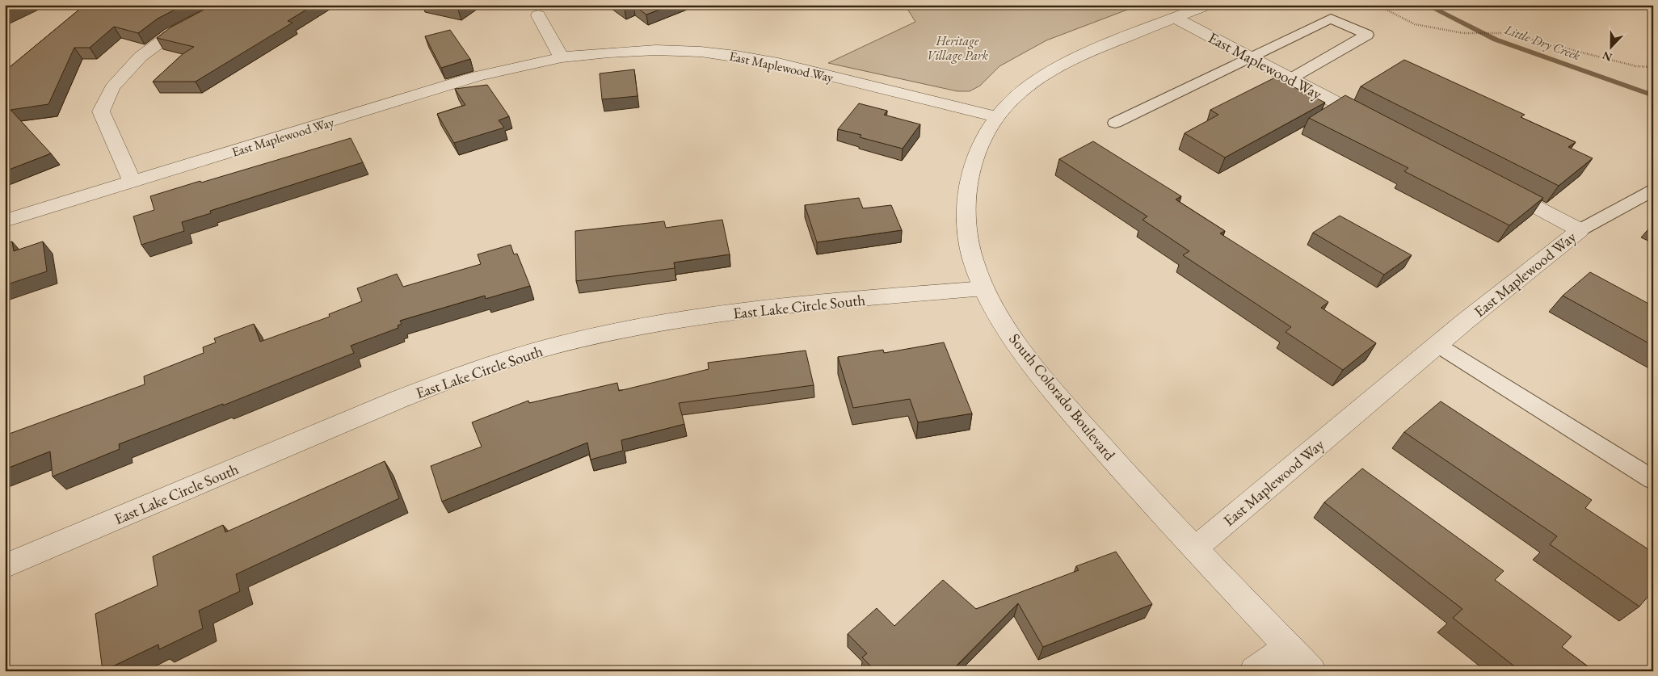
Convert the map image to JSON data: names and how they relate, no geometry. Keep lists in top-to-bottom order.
{
  "streets": {
    "street": ["East Maplewood Way", "East Lake Circle South", "South Colorado Boulevard"]
  },
  "crossings": [
    ["East Maplewood Way", "South Colorado Boulevard"],
    ["East Lake Circle South", "South Colorado Boulevard"]
  ],
  "water": ["Little Dry Creek"],
  "parks": ["Heritage Village Park"],
  "north": "bottom"
}
